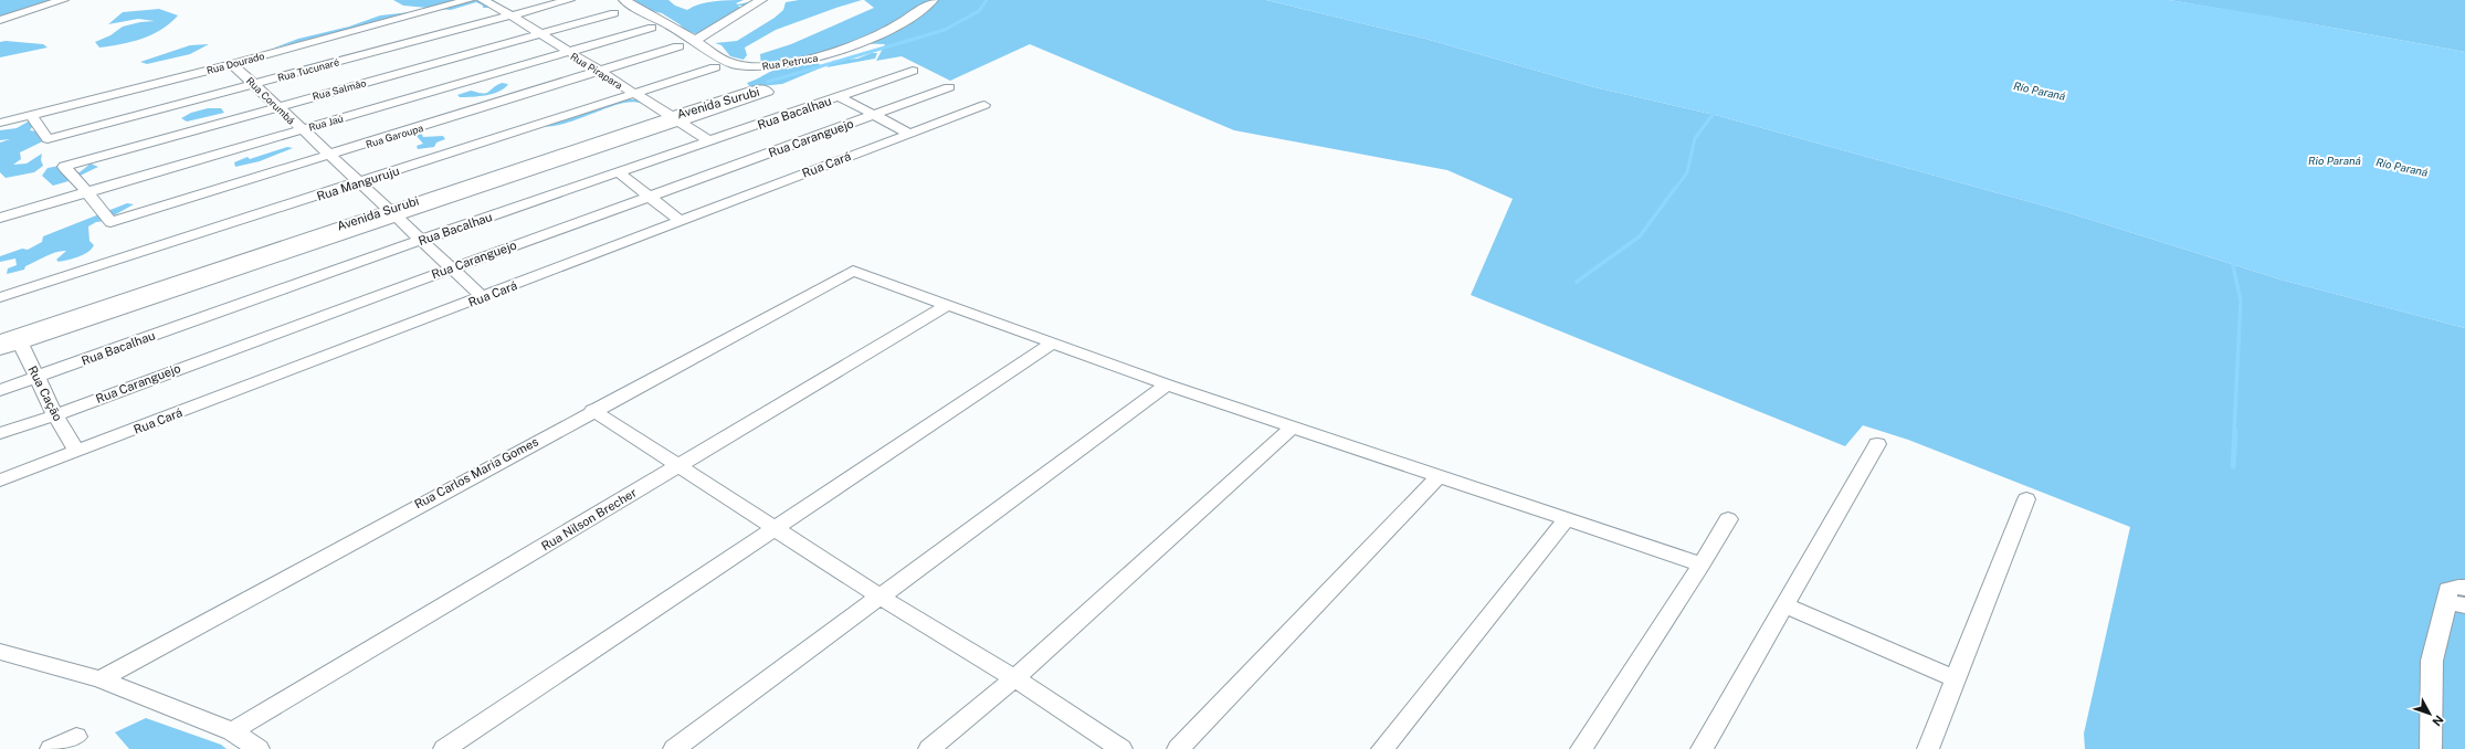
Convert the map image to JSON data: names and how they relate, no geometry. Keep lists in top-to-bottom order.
{
  "streets": {
    "street": [
      "Rua Petruca",
      "Rua Dourado",
      "Rua Tucunaré",
      "Rua Pirapara",
      "Rua Salmão",
      "Rua Corumbá",
      "Avenida Surubi",
      "Rua Bacalhau",
      "Rua Jaú",
      "Rua Garoupa",
      "Rua Caranguejo",
      "Rua Cará",
      "Rua Manguruju",
      "Rua Cação",
      "Rua Carlos Maria Gomes",
      "Rua Nilson Brecher"
    ]
  },
  "crossings": [
    ["Rua Dourado", "Rua Tucunaré"],
    ["Rua Dourado", "Rua Corumbá"],
    ["Rua Tucunaré", "Rua Pirapara"],
    ["Rua Tucunaré", "Rua Corumbá"],
    ["Rua Pirapara", "Rua Salmão"],
    ["Rua Pirapara", "Avenida Surubi"],
    ["Rua Pirapara", "Rua Bacalhau"],
    ["Rua Pirapara", "Rua Jaú"],
    ["Rua Pirapara", "Rua Garoupa"],
    ["Rua Pirapara", "Rua Manguruju"],
    ["Rua Salmão", "Rua Corumbá"],
    ["Rua Salmão", "Rua Jaú"],
    ["Rua Salmão", "Rua Garoupa"],
    ["Rua Corumbá", "Avenida Surubi"],
    ["Rua Corumbá", "Rua Bacalhau"],
    ["Rua Corumbá", "Rua Jaú"],
    ["Rua Corumbá", "Rua Garoupa"],
    ["Rua Corumbá", "Rua Caranguejo"],
    ["Rua Corumbá", "Rua Cará"],
    ["Rua Corumbá", "Rua Manguruju"],
    ["Avenida Surubi", "Rua Cação"],
    ["Rua Bacalhau", "Rua Cação"],
    ["Rua Jaú", "Rua Garoupa"],
    ["Rua Caranguejo", "Rua Cação"],
    ["Rua Cará", "Rua Cação"],
    ["Rua Carlos Maria Gomes", "Rua Nilson Brecher"]
  ],
  "water": ["Río Paraná", "Rio Paraná"],
  "north": "bottom right"
}
